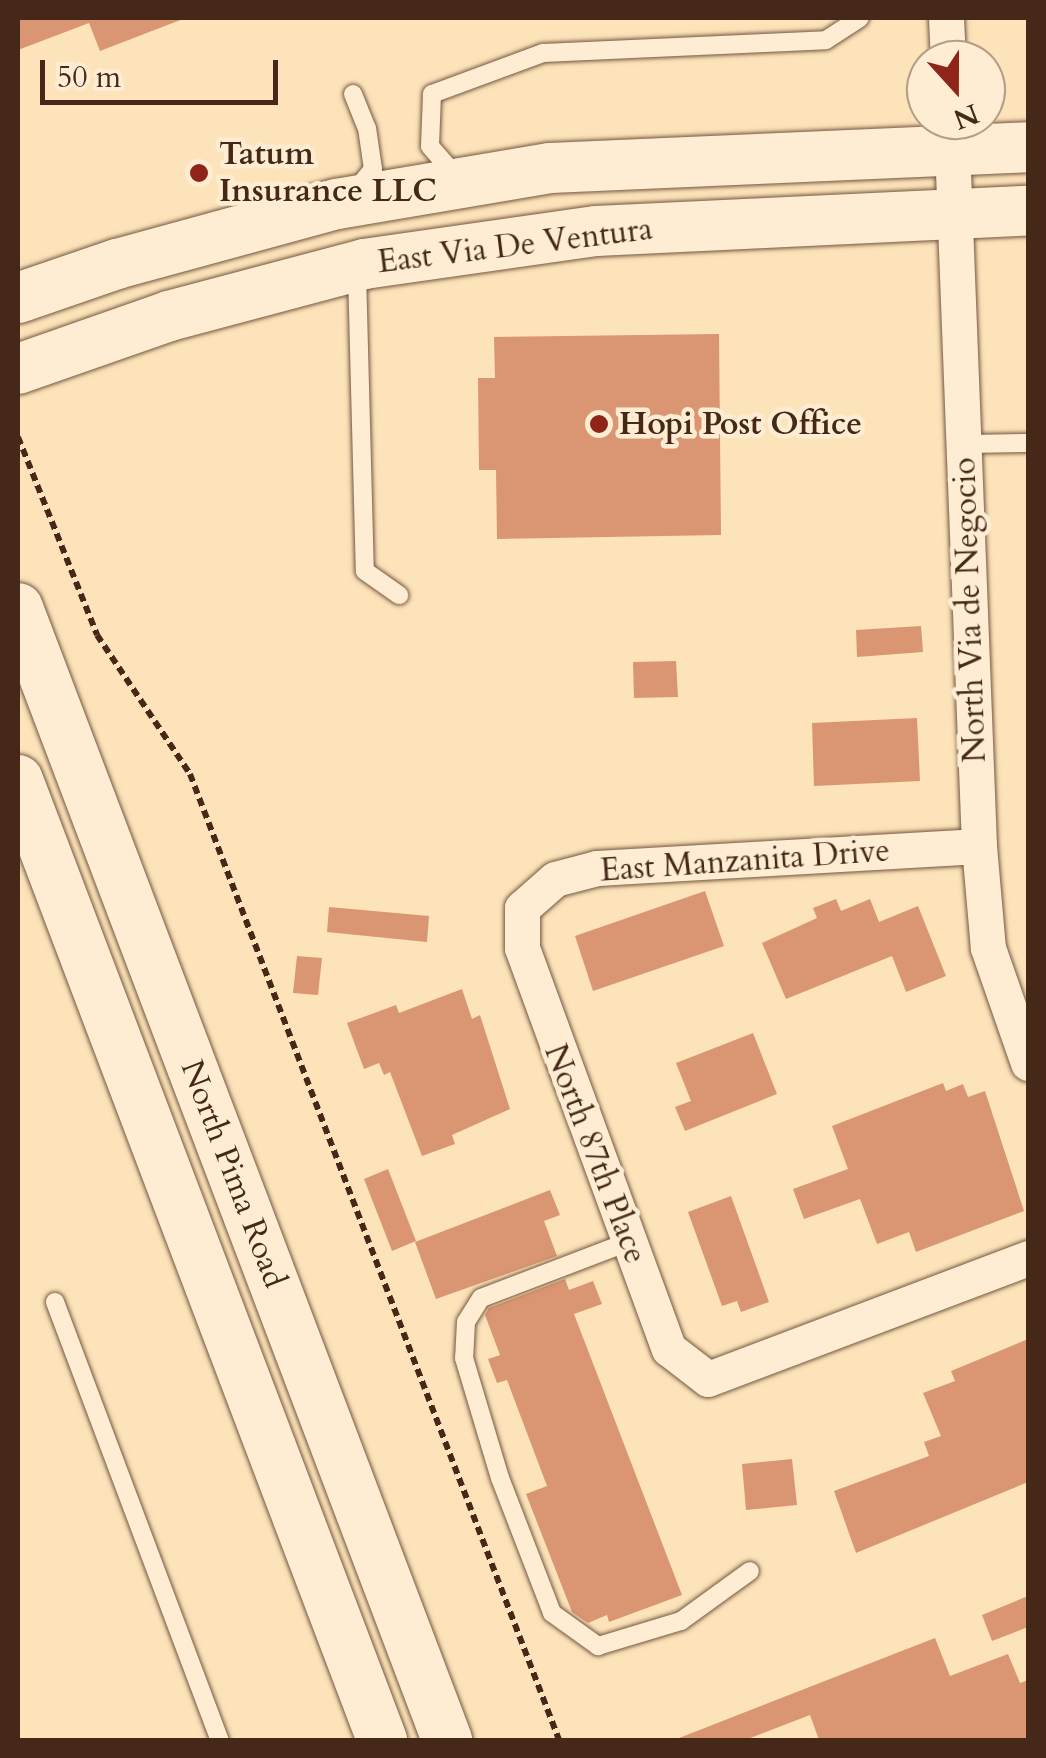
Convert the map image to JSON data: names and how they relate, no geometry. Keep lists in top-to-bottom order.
{
  "streets": {
    "main road": ["East Via De Ventura", "North Pima Road"],
    "street": ["North Via de Negocio", "East Manzanita Drive", "North 87th Place"]
  },
  "crossings": [
    ["East Via De Ventura", "North Via de Negocio"],
    ["North Via de Negocio", "East Manzanita Drive"],
    ["East Manzanita Drive", "North 87th Place"]
  ],
  "places": ["Tatum Insurance LLC", "Hopi Post Office"],
  "scale_bar": "50 m",
  "north": "bottom"
}
